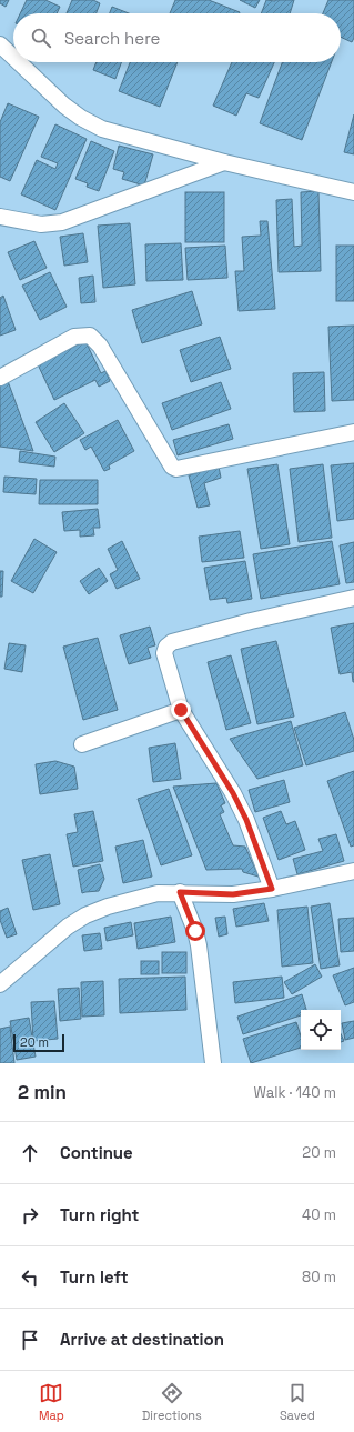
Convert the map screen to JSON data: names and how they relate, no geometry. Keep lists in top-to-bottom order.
{
  "scale_bar": "20 m",
  "page": {
    "search": "Search here",
    "scale": "20 m",
    "heading": ["2 min", "Walk · 140 m"],
    "list": [
      ["Continue", "20 m"],
      ["Turn right", "40 m"],
      ["Turn left", "80 m"],
      "Arrive at destination"
    ],
    "nav": ["Map", "Directions", "Saved"]
  }
}
